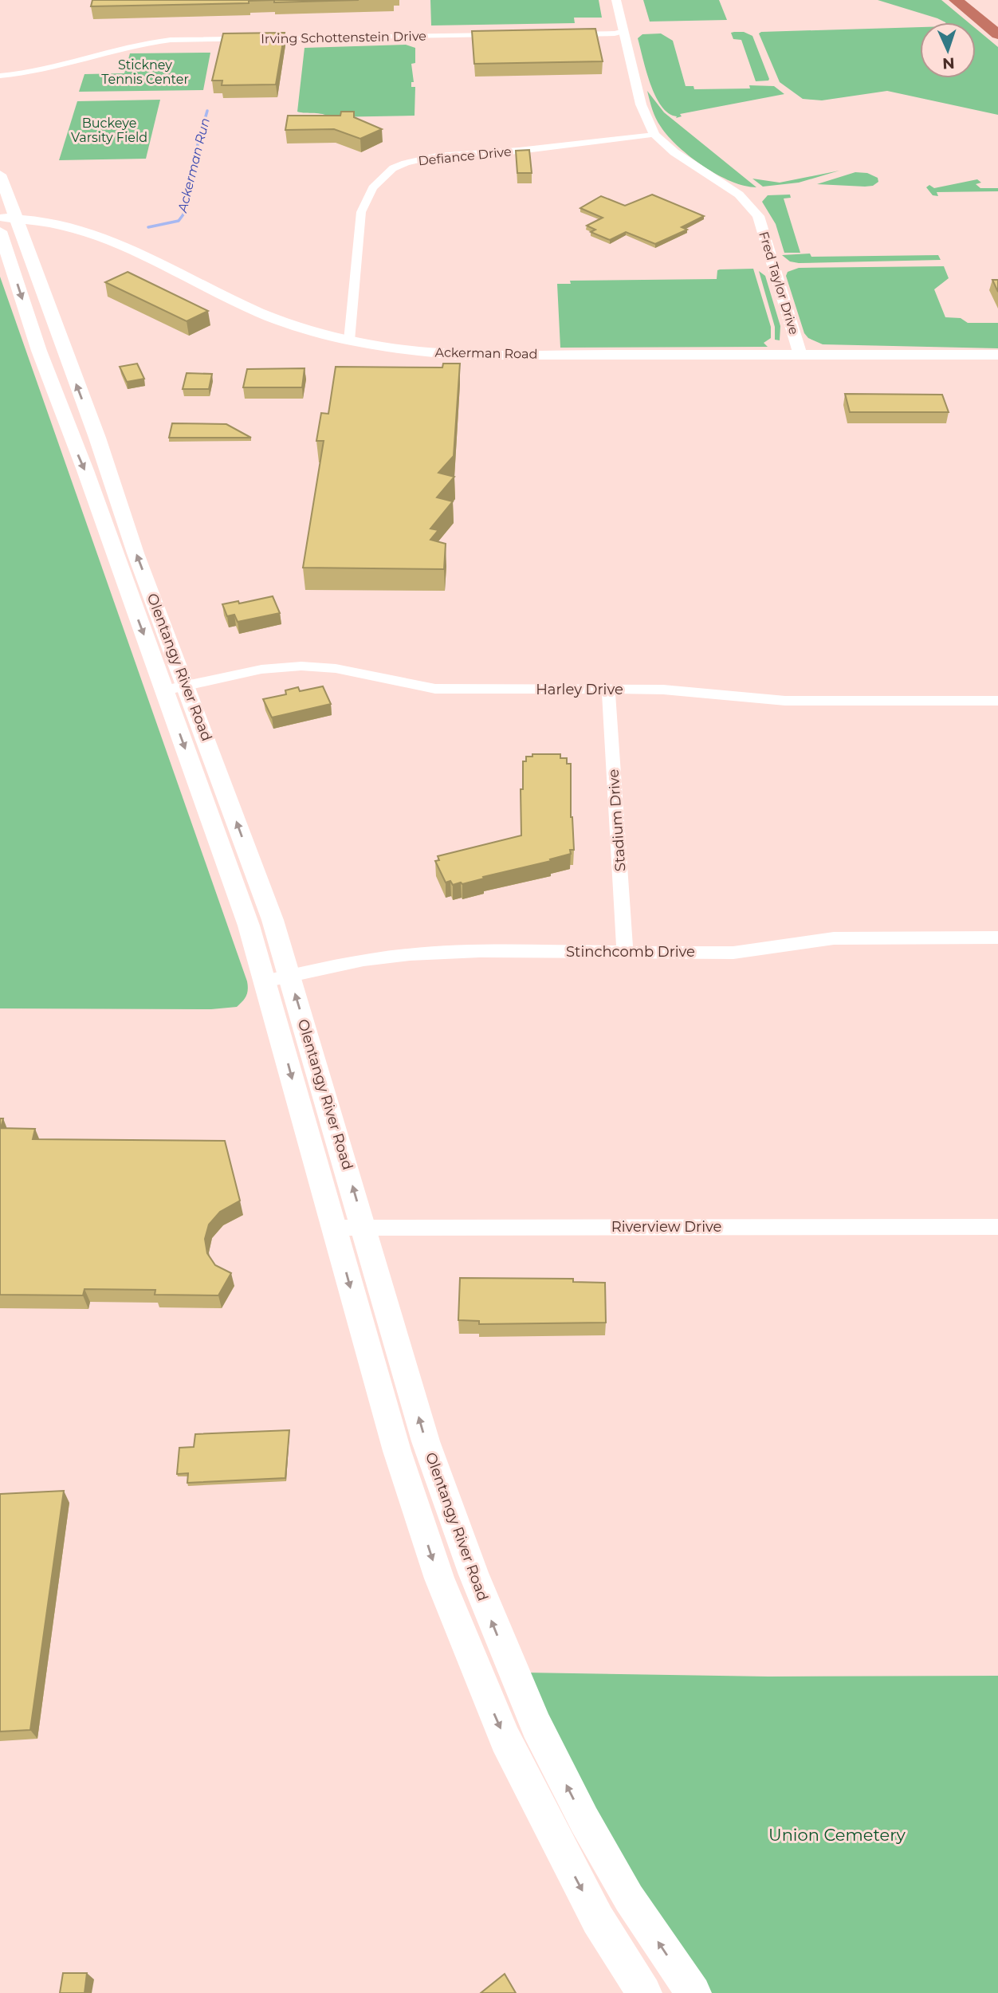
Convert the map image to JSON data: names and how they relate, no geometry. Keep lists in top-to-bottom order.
{
  "streets": {
    "main road": ["Ackerman Road", "Olentangy River Road"],
    "street": [
      "Irving Schottenstein Drive",
      "Defiance Drive",
      "Fred Taylor Drive",
      "Harley Drive",
      "Stadium Drive",
      "Stinchcomb Drive",
      "Riverview Drive"
    ]
  },
  "crossings": [
    ["Defiance Drive", "Fred Taylor Drive"],
    ["Defiance Drive", "Ackerman Road"],
    ["Fred Taylor Drive", "Ackerman Road"],
    ["Ackerman Road", "Olentangy River Road"],
    ["Olentangy River Road", "Harley Drive"],
    ["Olentangy River Road", "Stinchcomb Drive"],
    ["Olentangy River Road", "Riverview Drive"],
    ["Harley Drive", "Stadium Drive"],
    ["Stadium Drive", "Stinchcomb Drive"]
  ],
  "water": ["Ackerman Run"],
  "parks": ["Stickney Tennis Center", "Buckeye Varsity Field", "Union Cemetery"],
  "north": "bottom"
}
